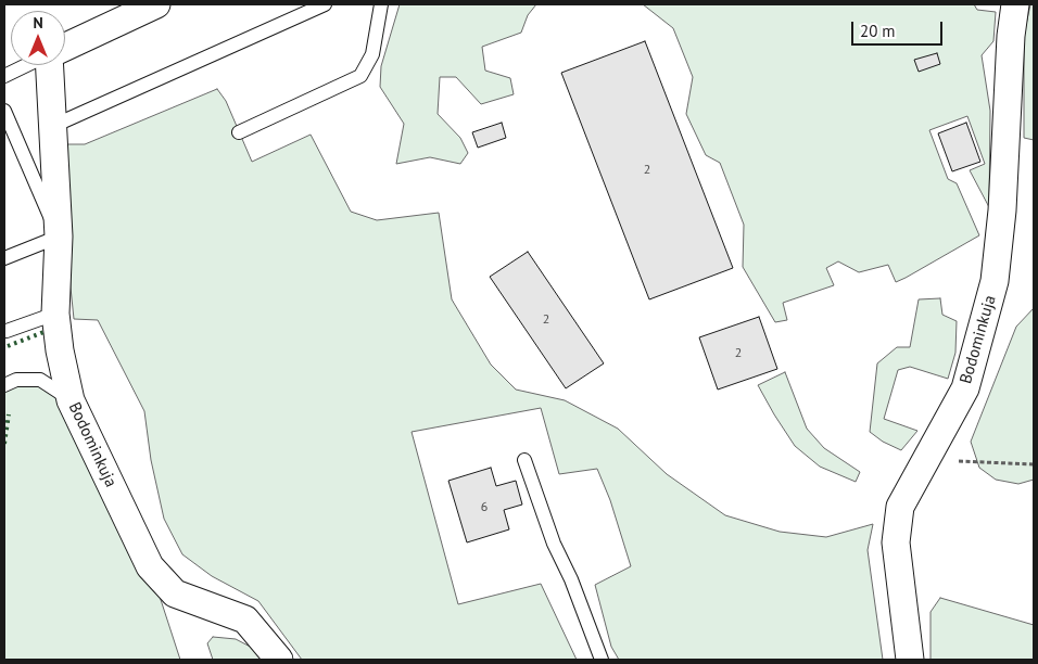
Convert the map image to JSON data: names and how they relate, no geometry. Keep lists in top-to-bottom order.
{
  "streets": {
    "street": ["Bodominkuja"]
  },
  "house_numbers": [
    "2",
    "2",
    "2",
    "6"
  ],
  "scale_bar": "20 m",
  "north": "top"
}
